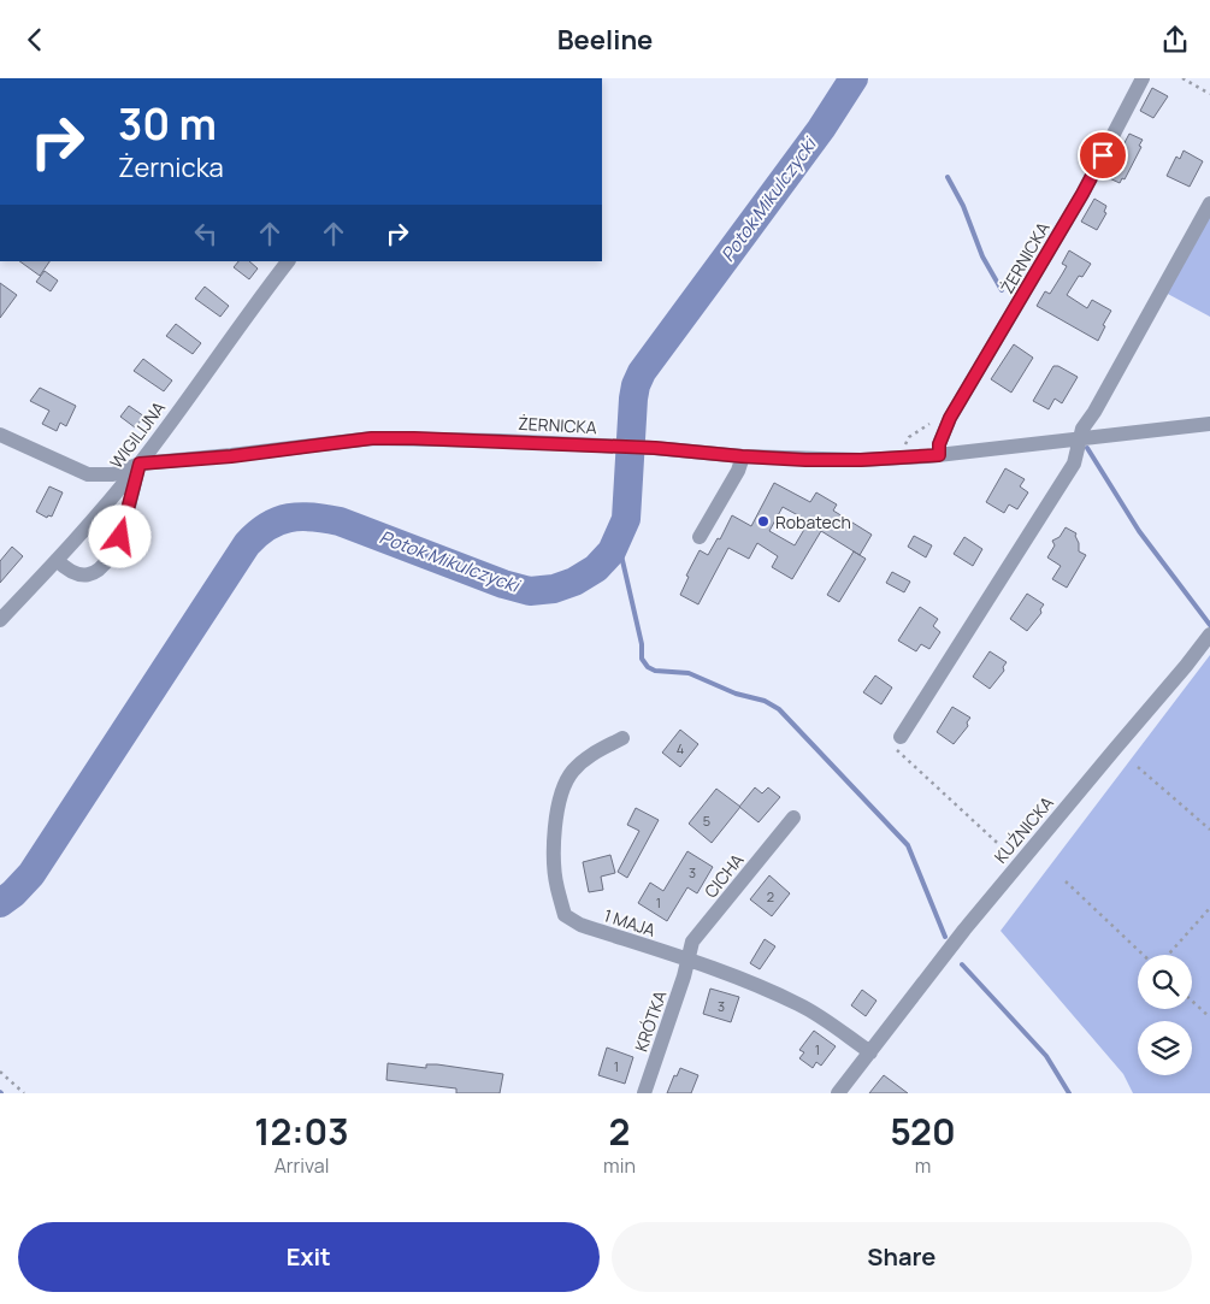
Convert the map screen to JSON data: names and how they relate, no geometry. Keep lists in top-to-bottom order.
{
  "streets": {
    "street": [
      "ŻERNICKA",
      "WIGILIJNA",
      "KUŹNICKA",
      "CICHA",
      "1 MAJA",
      "KRÓTKA"
    ]
  },
  "crossings": [
    ["ŻERNICKA", "WIGILIJNA"],
    ["KUŹNICKA", "1 MAJA"],
    ["CICHA", "1 MAJA"],
    ["CICHA", "KRÓTKA"],
    ["1 MAJA", "KRÓTKA"]
  ],
  "water": ["Potok Mikulczycki"],
  "places": ["Robatech"],
  "house_numbers": [
    "4",
    "5",
    "3",
    "2",
    "1",
    "3",
    "1",
    "1"
  ],
  "page": {
    "header": "Beeline",
    "turn": ["30 m", "Żernicka"],
    "eta": [
      "12:03",
      "Arrival",
      "2",
      "min",
      "520",
      "m"
    ],
    "buttons": ["Exit", "Share"]
  }
}
